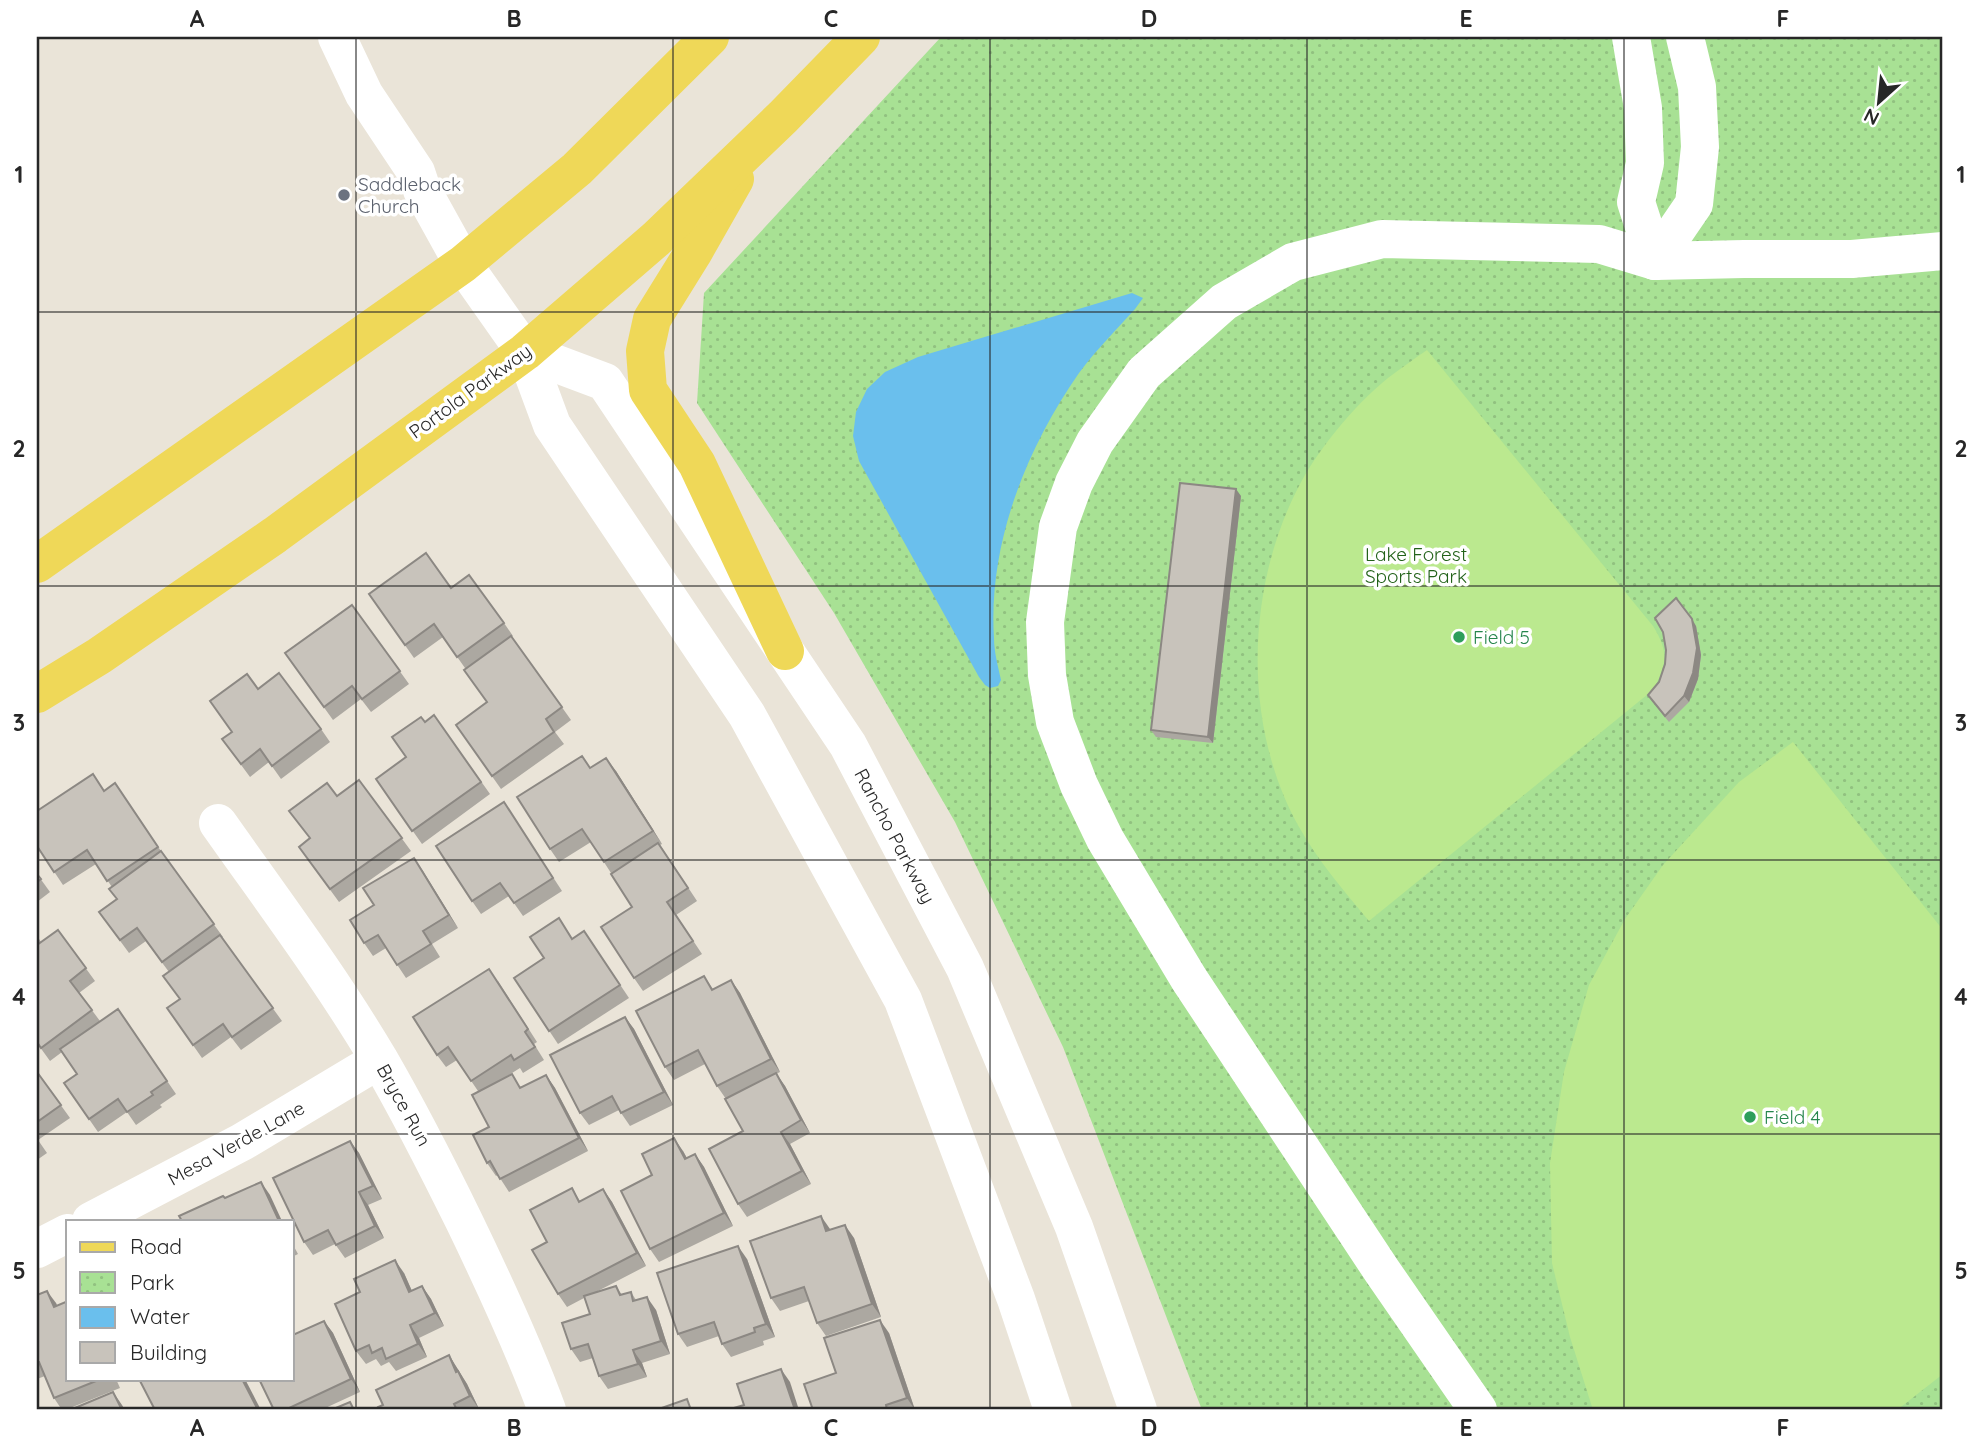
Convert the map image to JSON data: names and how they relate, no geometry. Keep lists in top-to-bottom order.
{
  "streets": {
    "main road": ["Portola Parkway"],
    "street": ["Rancho Parkway", "Bryce Run", "Mesa Verde Lane"]
  },
  "crossings": [
    ["Portola Parkway", "Rancho Parkway"],
    ["Bryce Run", "Mesa Verde Lane"]
  ],
  "parks": ["Lake Forest Sports Park"],
  "places": ["Saddleback Church", "Field 5", "Field 4"],
  "legend": [
    "Road",
    "Park",
    "Water",
    "Building"
  ],
  "north": "bottom left",
  "grid": {
    "columns": [
      "A",
      "B",
      "C",
      "D",
      "E",
      "F"
    ],
    "rows": [
      "1",
      "2",
      "3",
      "4",
      "5"
    ]
  }
}
